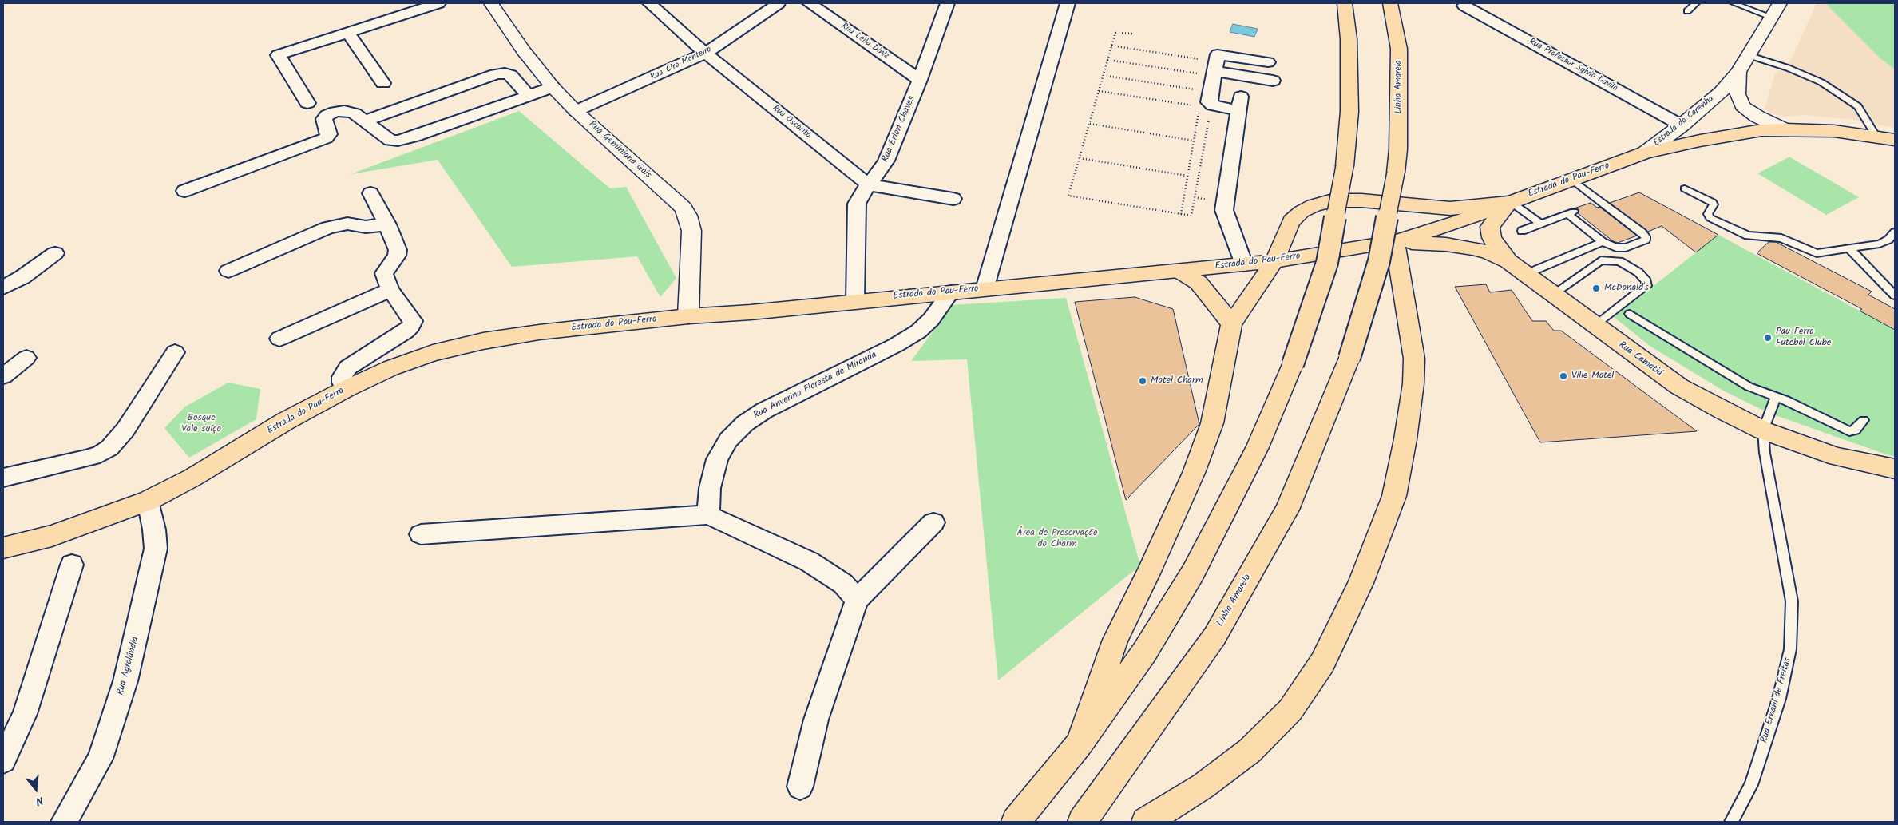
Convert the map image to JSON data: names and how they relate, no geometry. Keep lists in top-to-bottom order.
{
  "streets": {
    "main road": ["Linha Amarela", "Estrada do Pau-Ferro", "Rua Camatiá"],
    "street": [
      "Rua Leila Diniz",
      "Rua Ciro Monteiro",
      "Rua Professor Sylvio Davila",
      "Estrada do Capenha",
      "Rua Oscarito",
      "Rua Erlon Chaves",
      "Rua Geminiano Góis",
      "Rua Anverino Floresta de Miranda",
      "Rua Agrolândia"
    ],
    "lane": ["Rua Ernani de Freitas"]
  },
  "crossings": [
    ["Rua Leila Diniz", "Rua Erlon Chaves"],
    ["Rua Ciro Monteiro", "Rua Oscarito"],
    ["Rua Ciro Monteiro", "Rua Geminiano Góis"],
    ["Rua Professor Sylvio Davila", "Estrada do Capenha"],
    ["Estrada do Capenha", "Estrada do Pau-Ferro"],
    ["Rua Oscarito", "Rua Erlon Chaves"],
    ["Rua Erlon Chaves", "Estrada do Pau-Ferro"],
    ["Rua Geminiano Góis", "Estrada do Pau-Ferro"],
    ["Estrada do Pau-Ferro", "Rua Camatiá"],
    ["Estrada do Pau-Ferro", "Rua Anverino Floresta de Miranda"],
    ["Estrada do Pau-Ferro", "Rua Agrolândia"],
    ["Rua Camatiá", "Rua Ernani de Freitas"]
  ],
  "parks": ["Bosque Vale suíço", "Área de Preservação do Charm"],
  "places": [
    "McDonald's",
    "Pau Ferro Futebol Clube",
    "Ville Motel",
    "Motel Charm"
  ],
  "north": "bottom"
}
